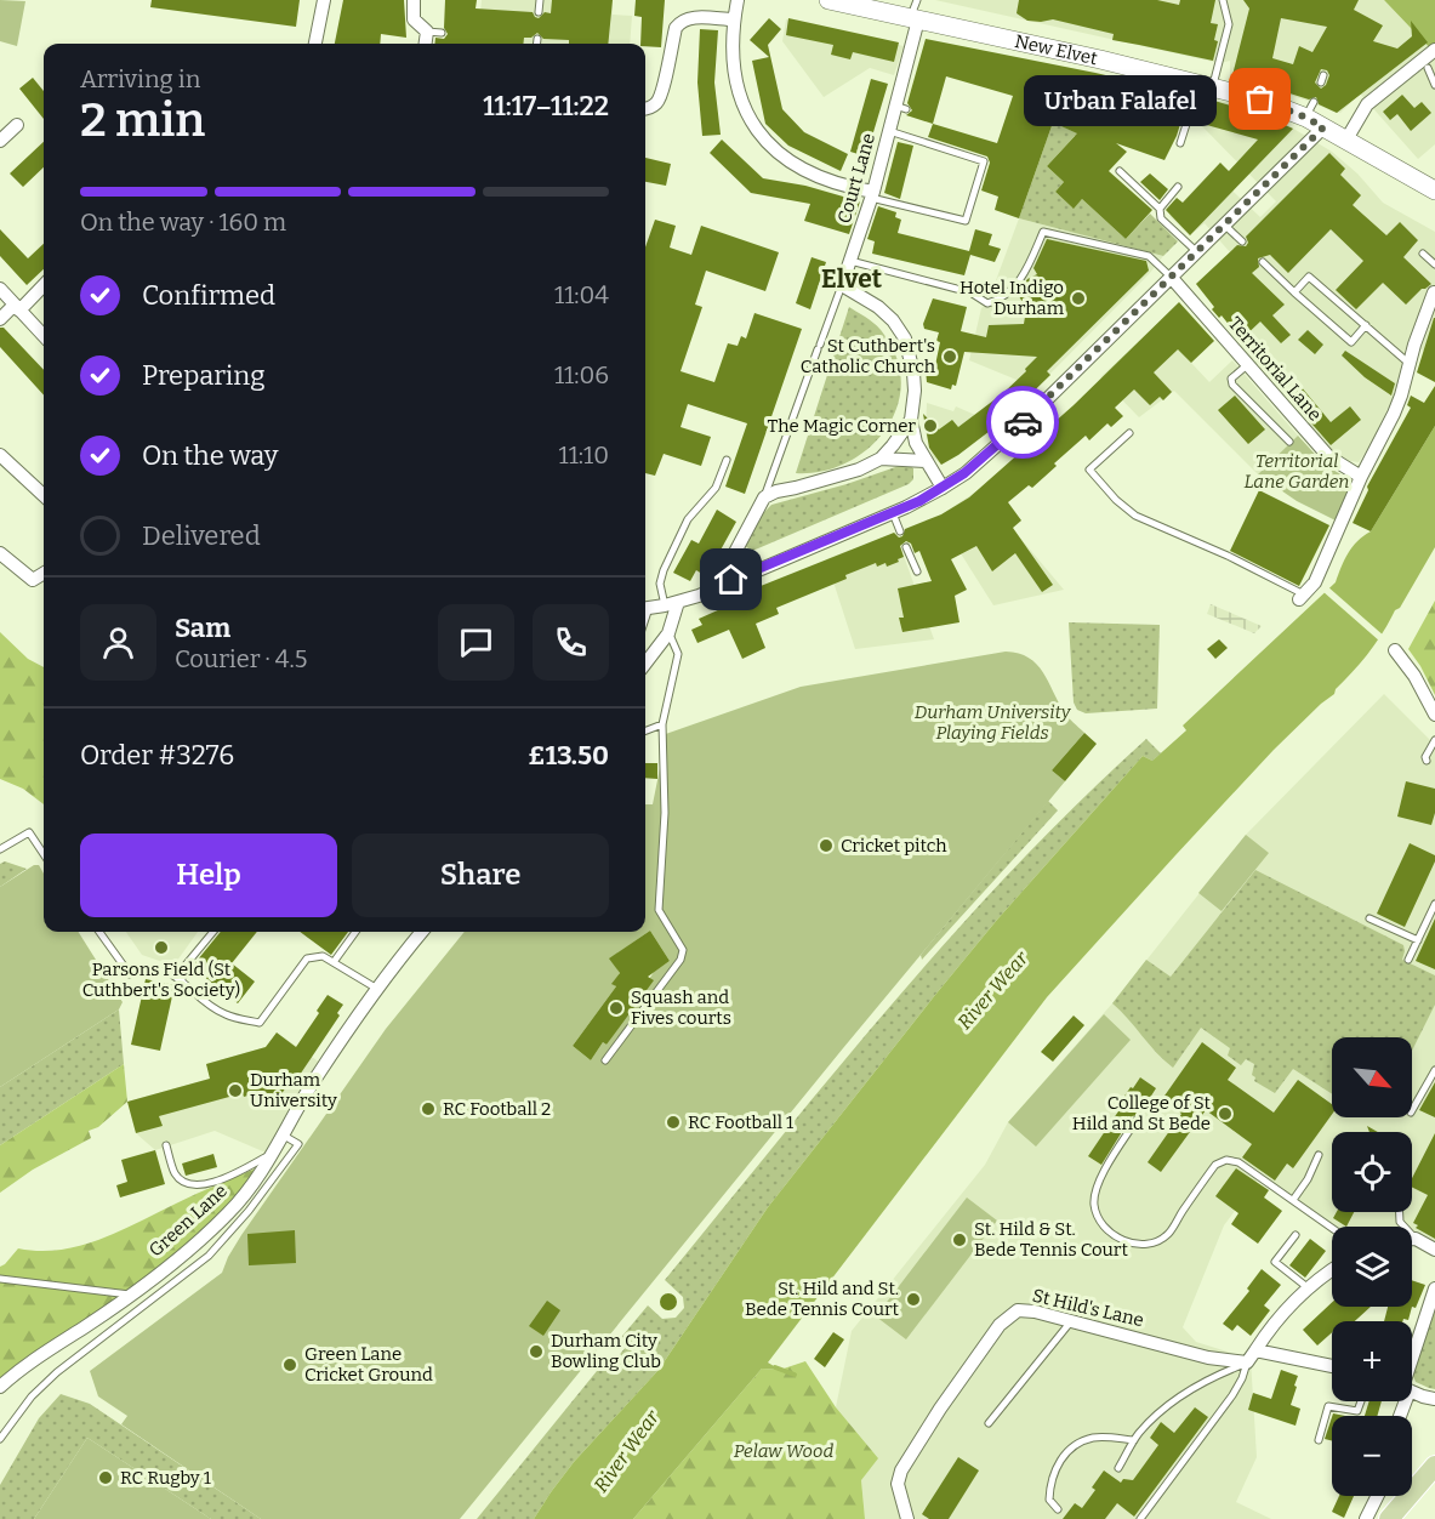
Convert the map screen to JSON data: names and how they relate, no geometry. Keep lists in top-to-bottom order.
{
  "streets": {
    "street": [
      "New Elvet",
      "Court Lane",
      "Territorial Lane",
      "Green Lane",
      "St Hild's Lane"
    ]
  },
  "crossings": [
    ["New Elvet", "Court Lane"]
  ],
  "districts": ["Elvet"],
  "water": ["River Wear"],
  "parks": ["Territorial Lane Garden", "Durham University Playing Fields", "Pelaw Wood"],
  "places": [
    "Urban Falafel",
    "Hotel Indigo Durham",
    "St Cuthbert's Catholic Church",
    "The Magic Corner",
    "Cricket pitch",
    "Parsons Field (St Cuthbert's Society)",
    "Squash and Fives courts",
    "Durham University",
    "RC Football 2",
    "College of St Hild and St Bede",
    "RC Football 1",
    "St. Hild & St. Bede Tennis Court",
    "St. Hild and St. Bede Tennis Court",
    "Durham City Bowling Club",
    "Green Lane Cricket Ground",
    "RC Rugby 1"
  ],
  "north": "bottom right",
  "page": {
    "heading": ["2 min", "Arriving in", "11:17–11:22"],
    "panel": [
      "Sam",
      "Courier · 4.5",
      "Order #3276",
      "£13.50"
    ],
    "bubble": "Urban Falafel",
    "bar": "On the way · 160 m",
    "list": [
      ["Confirmed", "11:04"],
      ["Preparing", "11:06"],
      ["On the way", "11:10"],
      "Delivered"
    ],
    "buttons": ["Help", "Share"],
    "map_buttons": ["+", "−"]
  }
}
